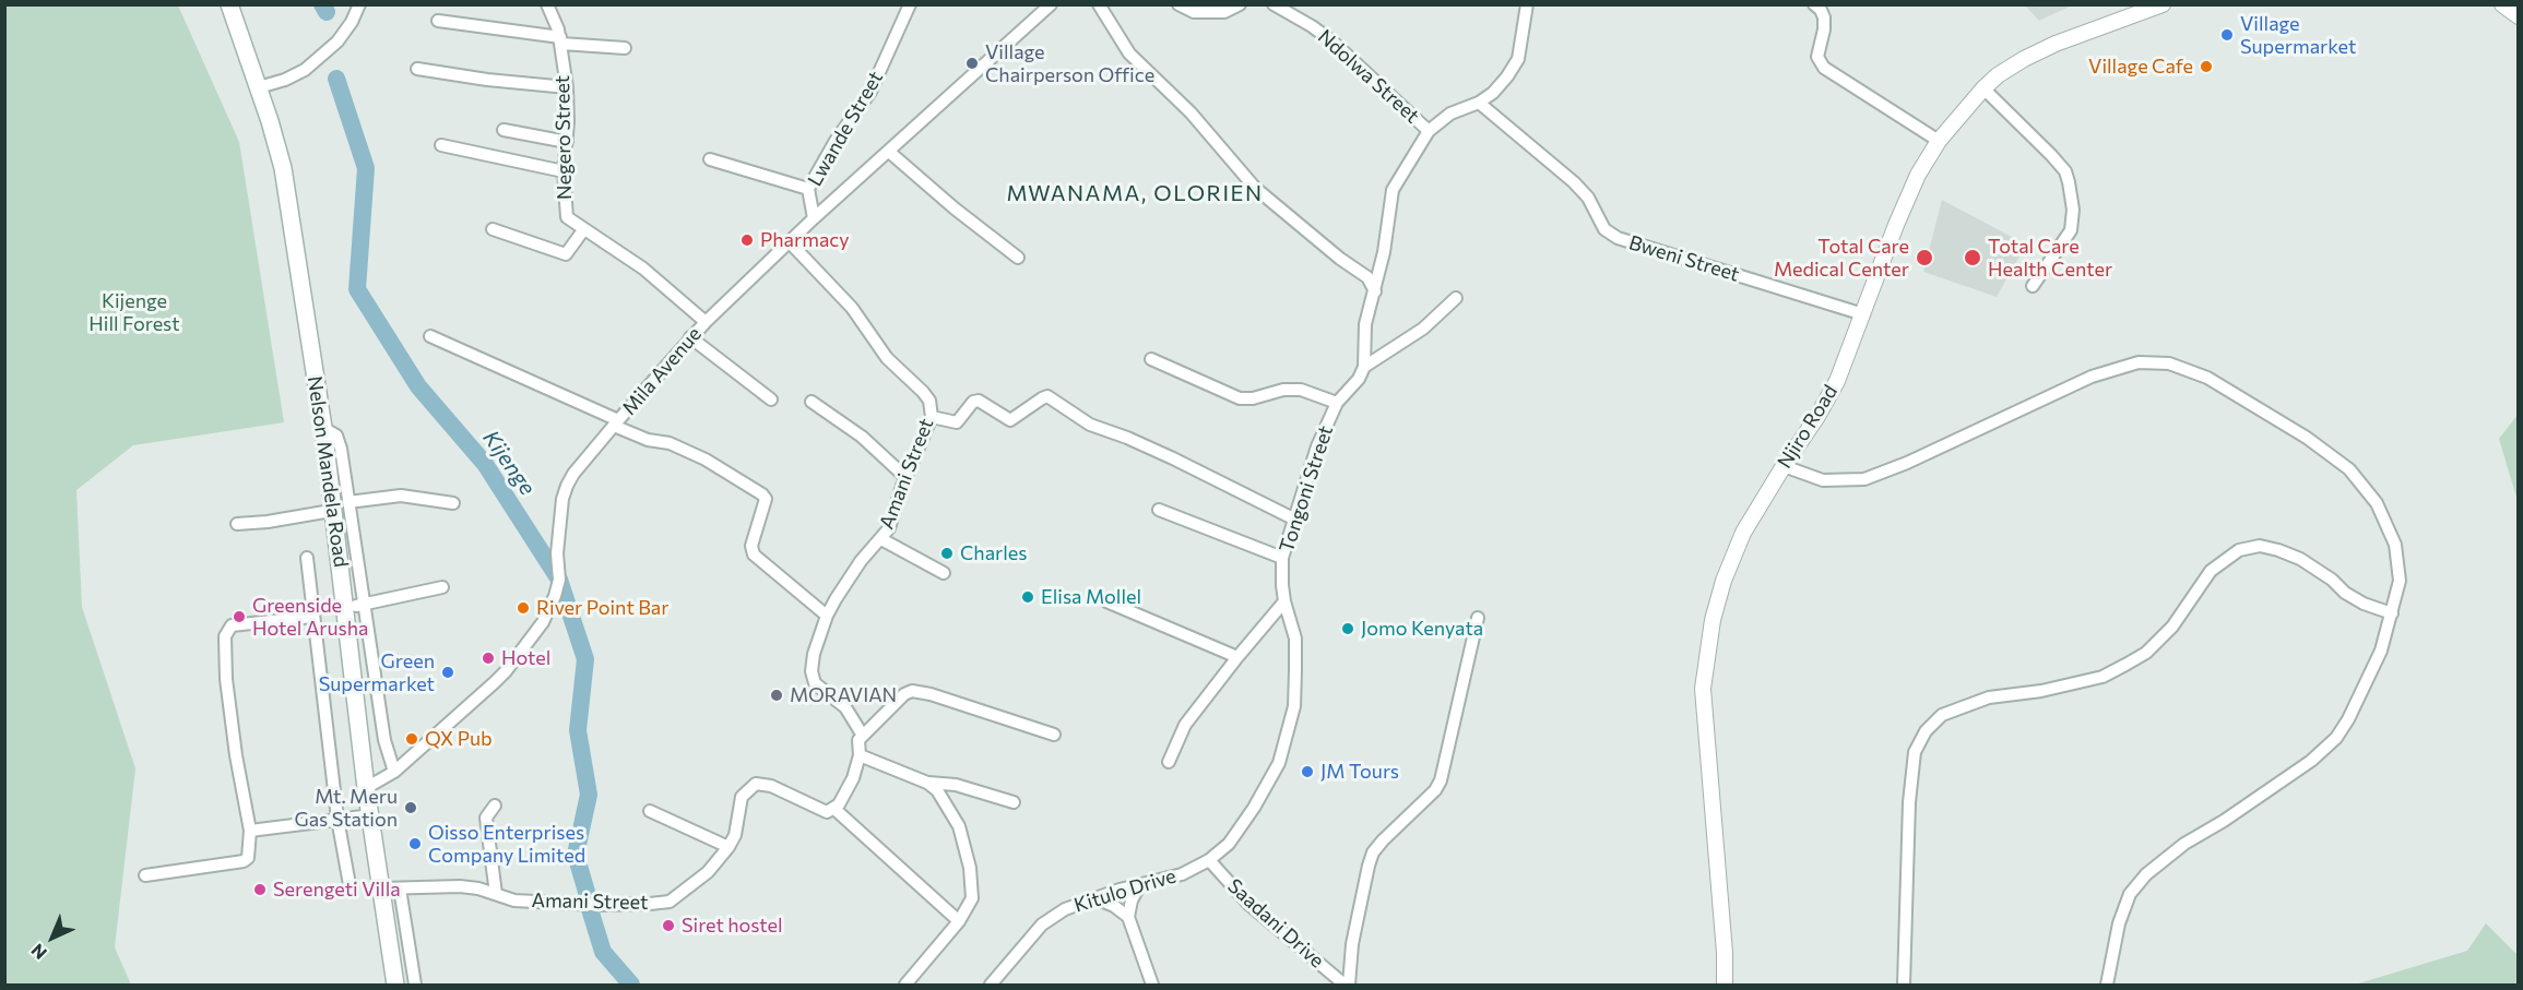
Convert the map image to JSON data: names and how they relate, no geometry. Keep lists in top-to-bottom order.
{
  "streets": {
    "main road": ["Nelson Mandela Road"],
    "street": [
      "Ndolwa Street",
      "Lwande Street",
      "Negero Street",
      "Bweni Street",
      "Mila Avenue",
      "Njiro Road",
      "Amani Street",
      "Tongoni Street",
      "Kitulo Drive",
      "Saadani Drive"
    ]
  },
  "crossings": [
    ["Lwande Street", "Mila Avenue"],
    ["Negero Street", "Mila Avenue"],
    ["Bweni Street", "Njiro Road"],
    ["Mila Avenue", "Nelson Mandela Road"],
    ["Mila Avenue", "Amani Street"],
    ["Nelson Mandela Road", "Amani Street"],
    ["Tongoni Street", "Kitulo Drive"],
    ["Tongoni Street", "Saadani Drive"],
    ["Kitulo Drive", "Saadani Drive"]
  ],
  "districts": ["MWANAMA, OLORIEN"],
  "water": ["Kijenge"],
  "parks": ["Kijenge Hill Forest"],
  "places": [
    "Village Supermarket",
    "Village Chairperson Office",
    "Village Cafe",
    "Pharmacy",
    "Total Care Medical Center",
    "Total Care Health Center",
    "Charles",
    "Elisa Mollel",
    "River Point Bar",
    "Greenside Hotel Arusha",
    "Jomo Kenyata",
    "Hotel",
    "Green Supermarket",
    "MORAVIAN",
    "QX Pub",
    "JM Tours",
    "Mt. Meru Gas Station",
    "Oisso Enterprises Company Limited",
    "Serengeti Villa",
    "Siret hostel"
  ],
  "north": "bottom left"
}
